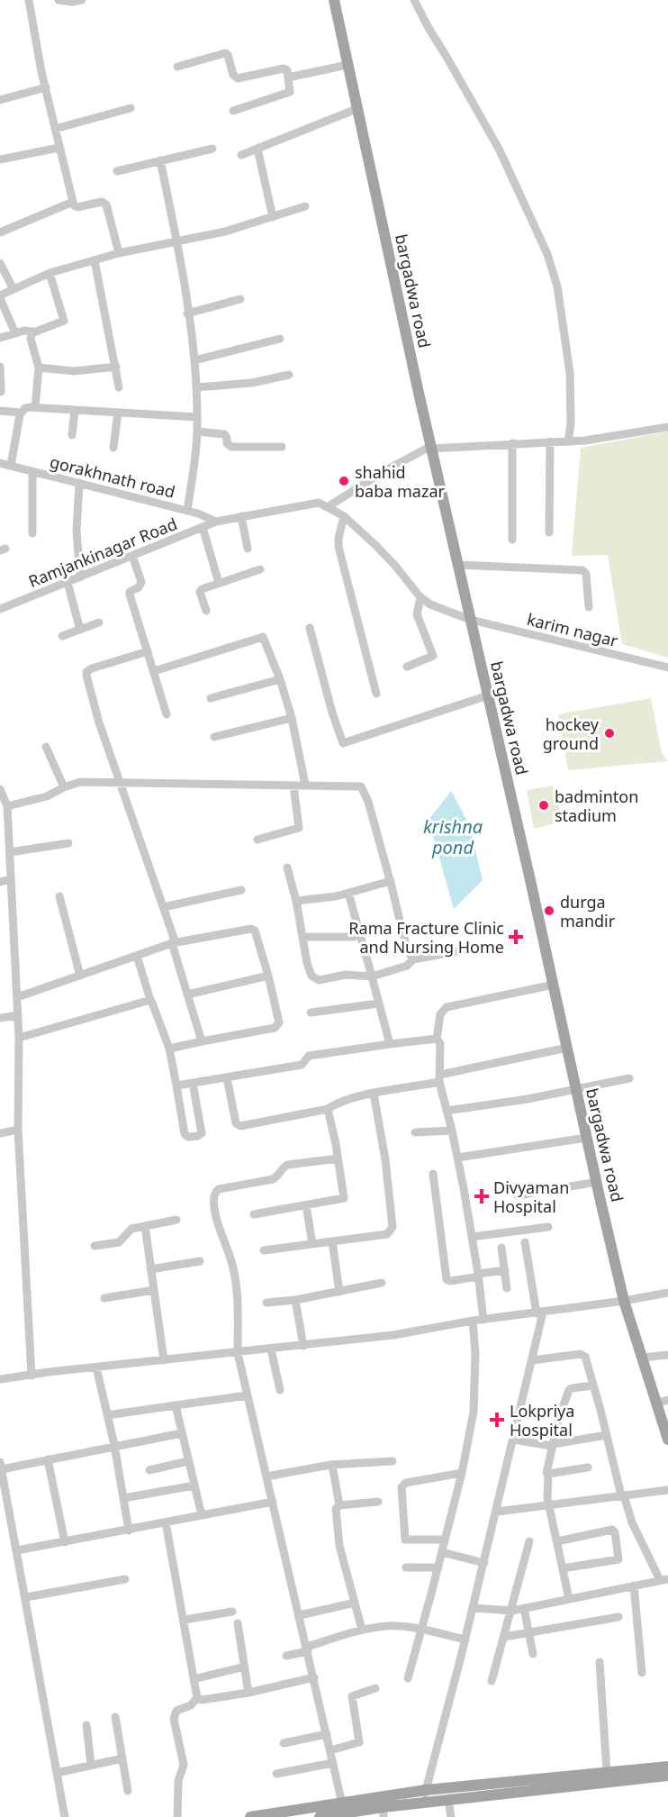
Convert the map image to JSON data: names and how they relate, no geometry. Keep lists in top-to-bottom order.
{
  "streets": {
    "main road": ["bargadwa road"],
    "street": ["gorakhnath road", "Ramjankinagar Road", "karim nagar"]
  },
  "crossings": [
    ["bargadwa road", "karim nagar"],
    ["gorakhnath road", "Ramjankinagar Road"]
  ],
  "water": ["krishna pond"],
  "places": {
    "other": [
      "shahid baba mazar",
      "hockey ground",
      "badminton stadium",
      "durga mandir"
    ],
    "health": ["Rama Fracture Clinic and Nursing Home", "Divyaman Hospital", "Lokpriya Hospital"]
  }
}
